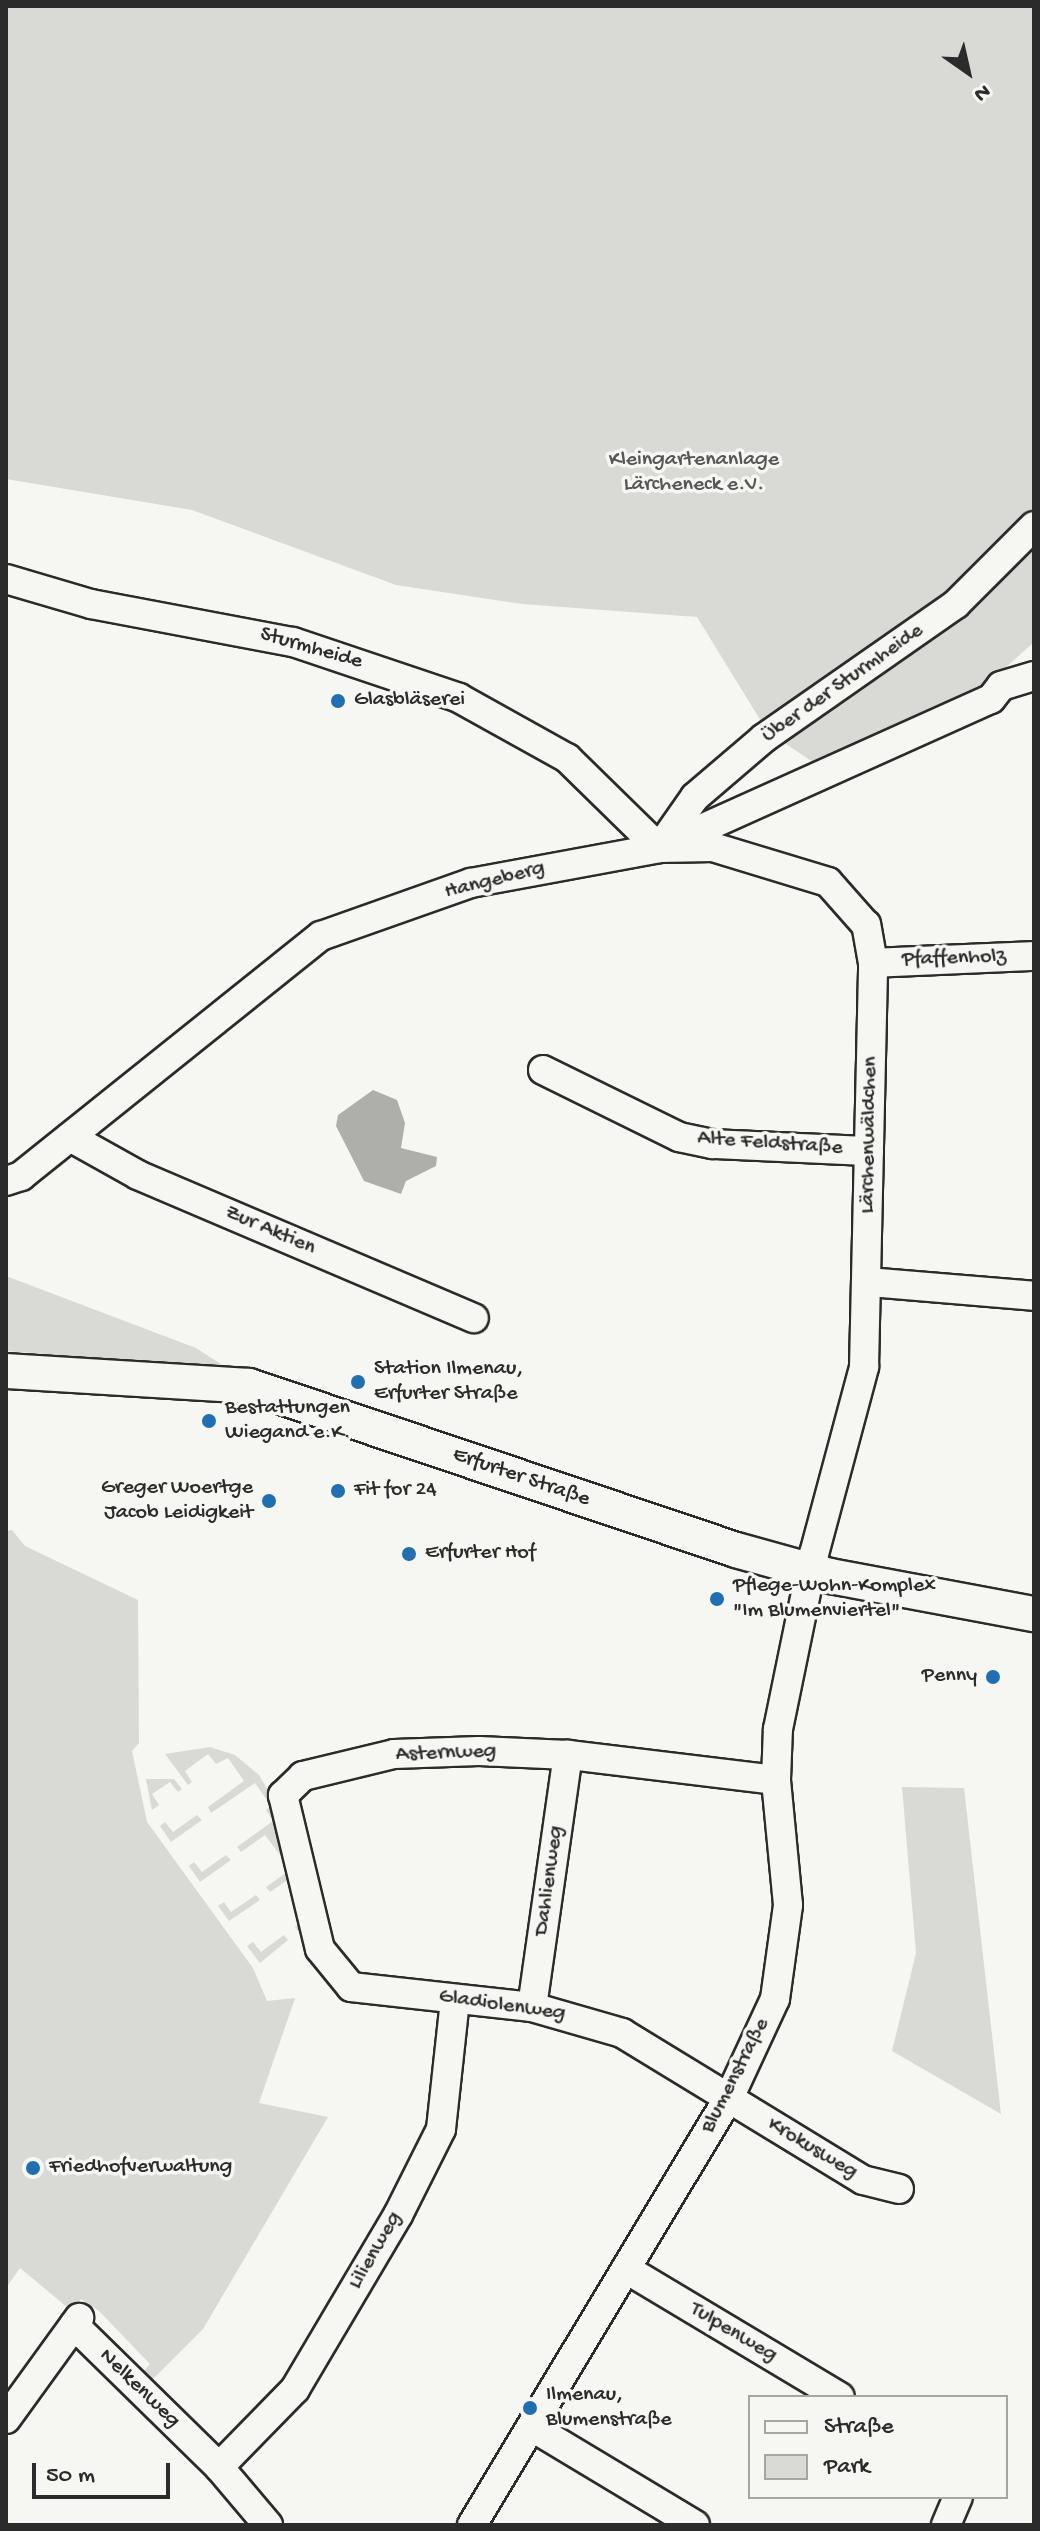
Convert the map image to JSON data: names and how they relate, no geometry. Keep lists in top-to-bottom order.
{
  "streets": {
    "main road": ["Erfurter Straße"],
    "street": [
      "Sturmheide",
      "Über der Sturmheide",
      "Hangeberg",
      "Pfaffenholz",
      "Lärchenwäldchen",
      "Alte Feldstraße",
      "Zur Aktien",
      "Asternweg",
      "Dahlienweg",
      "Gladiolenweg",
      "Blumenstraße",
      "Krokusweg",
      "Lilienweg",
      "Tulpenweg",
      "Nelkenweg"
    ]
  },
  "crossings": [
    ["Sturmheide", "Über der Sturmheide"],
    ["Sturmheide", "Hangeberg"],
    ["Sturmheide", "Lärchenwäldchen"],
    ["Über der Sturmheide", "Hangeberg"],
    ["Über der Sturmheide", "Lärchenwäldchen"],
    ["Hangeberg", "Lärchenwäldchen"],
    ["Hangeberg", "Zur Aktien"],
    ["Pfaffenholz", "Lärchenwäldchen"],
    ["Lärchenwäldchen", "Alte Feldstraße"],
    ["Lärchenwäldchen", "Erfurter Straße"],
    ["Lärchenwäldchen", "Blumenstraße"],
    ["Erfurter Straße", "Blumenstraße"],
    ["Asternweg", "Dahlienweg"],
    ["Asternweg", "Gladiolenweg"],
    ["Asternweg", "Blumenstraße"],
    ["Dahlienweg", "Gladiolenweg"],
    ["Gladiolenweg", "Blumenstraße"],
    ["Gladiolenweg", "Krokusweg"],
    ["Gladiolenweg", "Lilienweg"],
    ["Blumenstraße", "Krokusweg"],
    ["Blumenstraße", "Tulpenweg"],
    ["Lilienweg", "Nelkenweg"]
  ],
  "parks": ["Kleingartenanlage Lärcheneck e.V."],
  "places": [
    "Glasbläserei",
    "Station Ilmenau, Erfurter Straße",
    "Bestattungen Wiegand e.K.",
    "Fit for 24",
    "Greger Woertge Jacob Leidigkeit",
    "Erfurter Hof",
    "Pflege-Wohn-Komplex \"Im Blumenviertel\"",
    "Penny",
    "Friedhofverwaltung",
    "Ilmenau, Blumenstraße"
  ],
  "legend": ["Straße", "Park"],
  "scale_bar": "50 m",
  "north": "bottom right"
}
